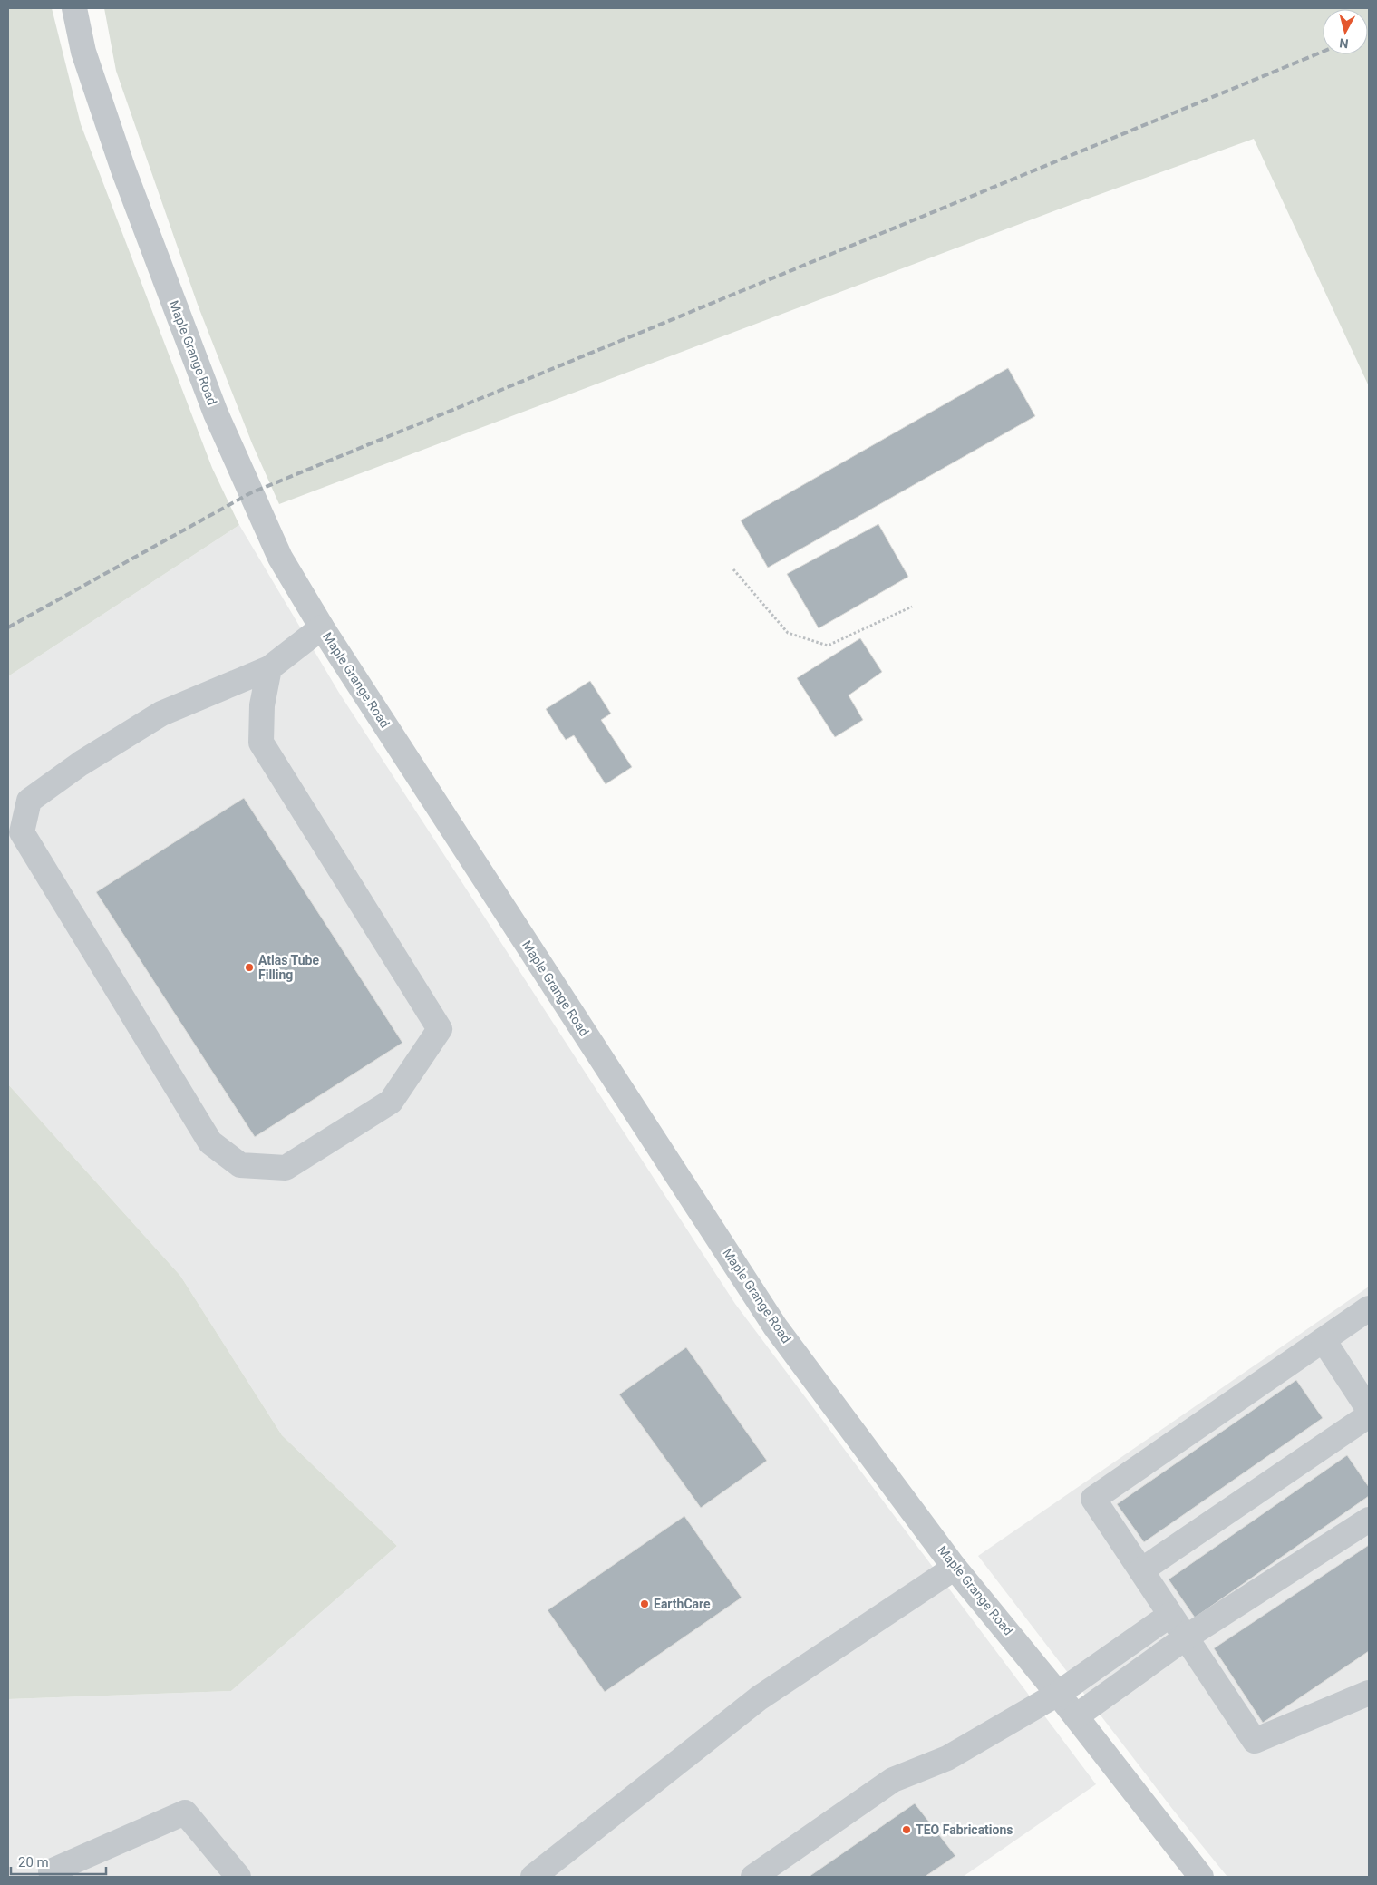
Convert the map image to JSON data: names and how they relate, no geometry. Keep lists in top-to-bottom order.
{
  "streets": {
    "street": ["Maple Grange Road"]
  },
  "places": ["Atlas Tube Filling", "EarthCare", "TEO Fabrications"],
  "scale_bar": "20 m",
  "north": "bottom"
}
